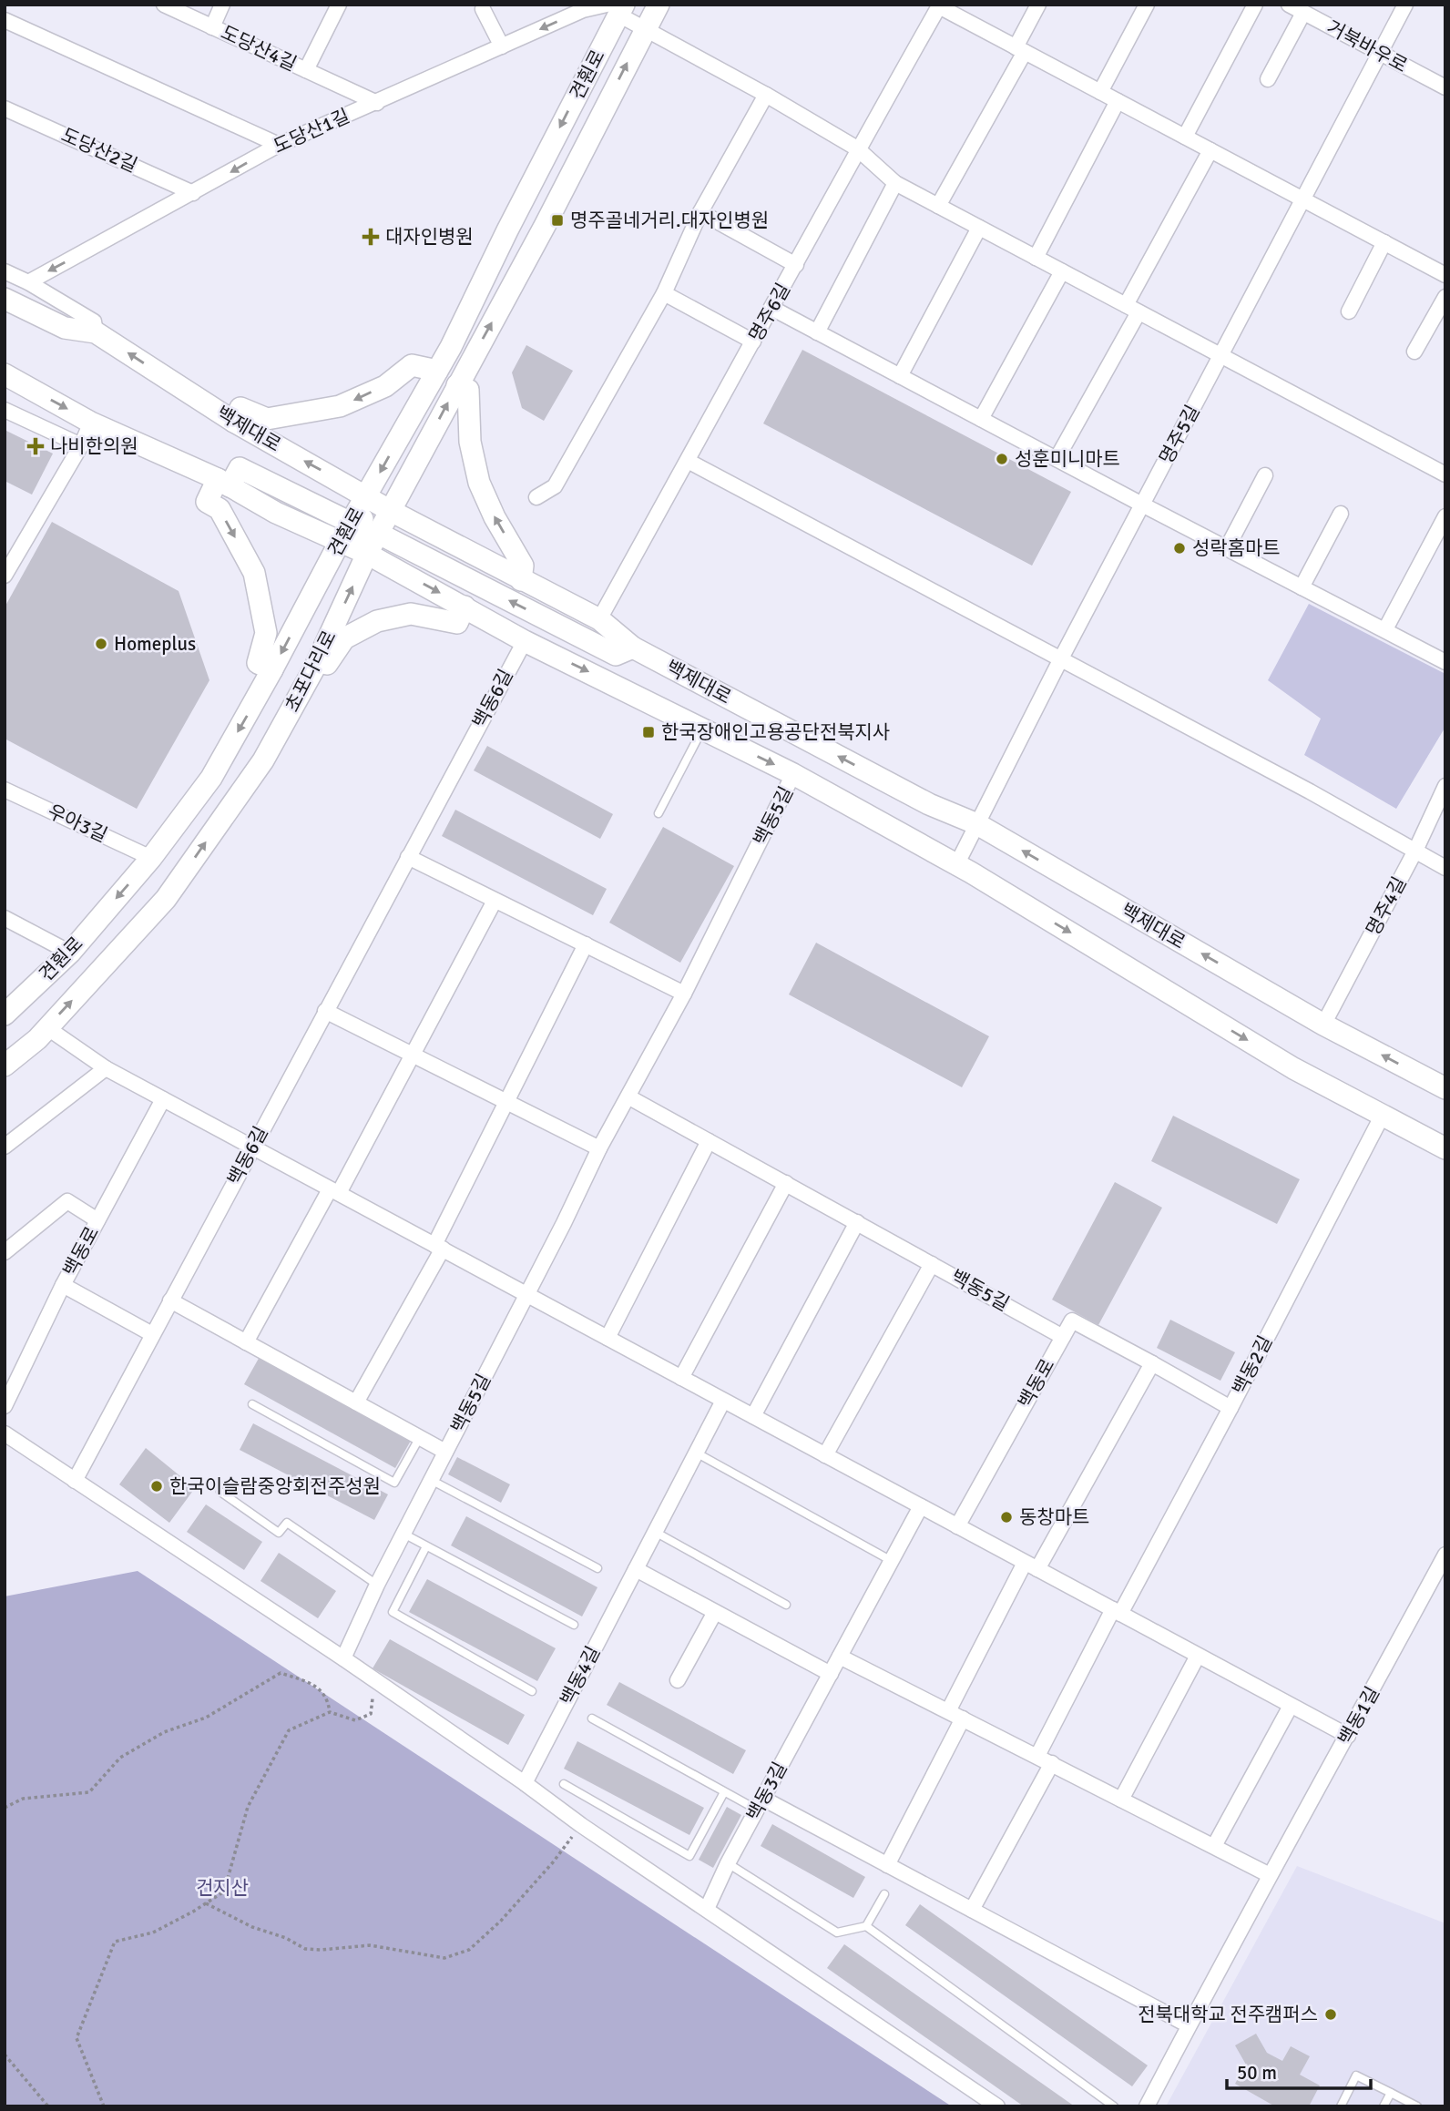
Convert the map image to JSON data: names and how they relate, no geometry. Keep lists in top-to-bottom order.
{
  "streets": {
    "street": [
      "거북바우로",
      "도당산4길",
      "견훤로",
      "도당산1길",
      "도당산2길",
      "명주6길",
      "백제대로",
      "명주5길",
      "초포다리로",
      "백동6길",
      "백동5길",
      "우아3길",
      "명주4길",
      "백동로",
      "백동2길",
      "백동4길",
      "백동1길",
      "백동3길"
    ]
  },
  "crossings": [
    ["거북바우로", "명주5길"],
    ["도당산4길", "도당산1길"],
    ["견훤로", "도당산1길"],
    ["견훤로", "백제대로"],
    ["견훤로", "초포다리로"],
    ["견훤로", "우아3길"],
    ["도당산1길", "도당산2길"],
    ["도당산1길", "백제대로"],
    ["명주6길", "백제대로"],
    ["백제대로", "명주5길"],
    ["백제대로", "초포다리로"],
    ["백제대로", "백동6길"],
    ["백제대로", "백동5길"],
    ["백제대로", "명주4길"],
    ["백제대로", "백동2길"],
    ["백동5길", "백동로"],
    ["백동로", "백동2길"]
  ],
  "one_way": ["도당산1길", "초포다리로"],
  "parks": ["건지산"],
  "places": {
    "transit": ["명주골네거리.대자인병원", "한국장애인고용공단전북지사"],
    "health": ["대자인병원", "나비한의원"],
    "other": [
      "성훈미니마트",
      "성락홈마트",
      "Homeplus",
      "한국이슬람중앙회전주성원",
      "동창마트",
      "전북대학교 전주캠퍼스"
    ]
  },
  "scale_bar": "50 m"
}
